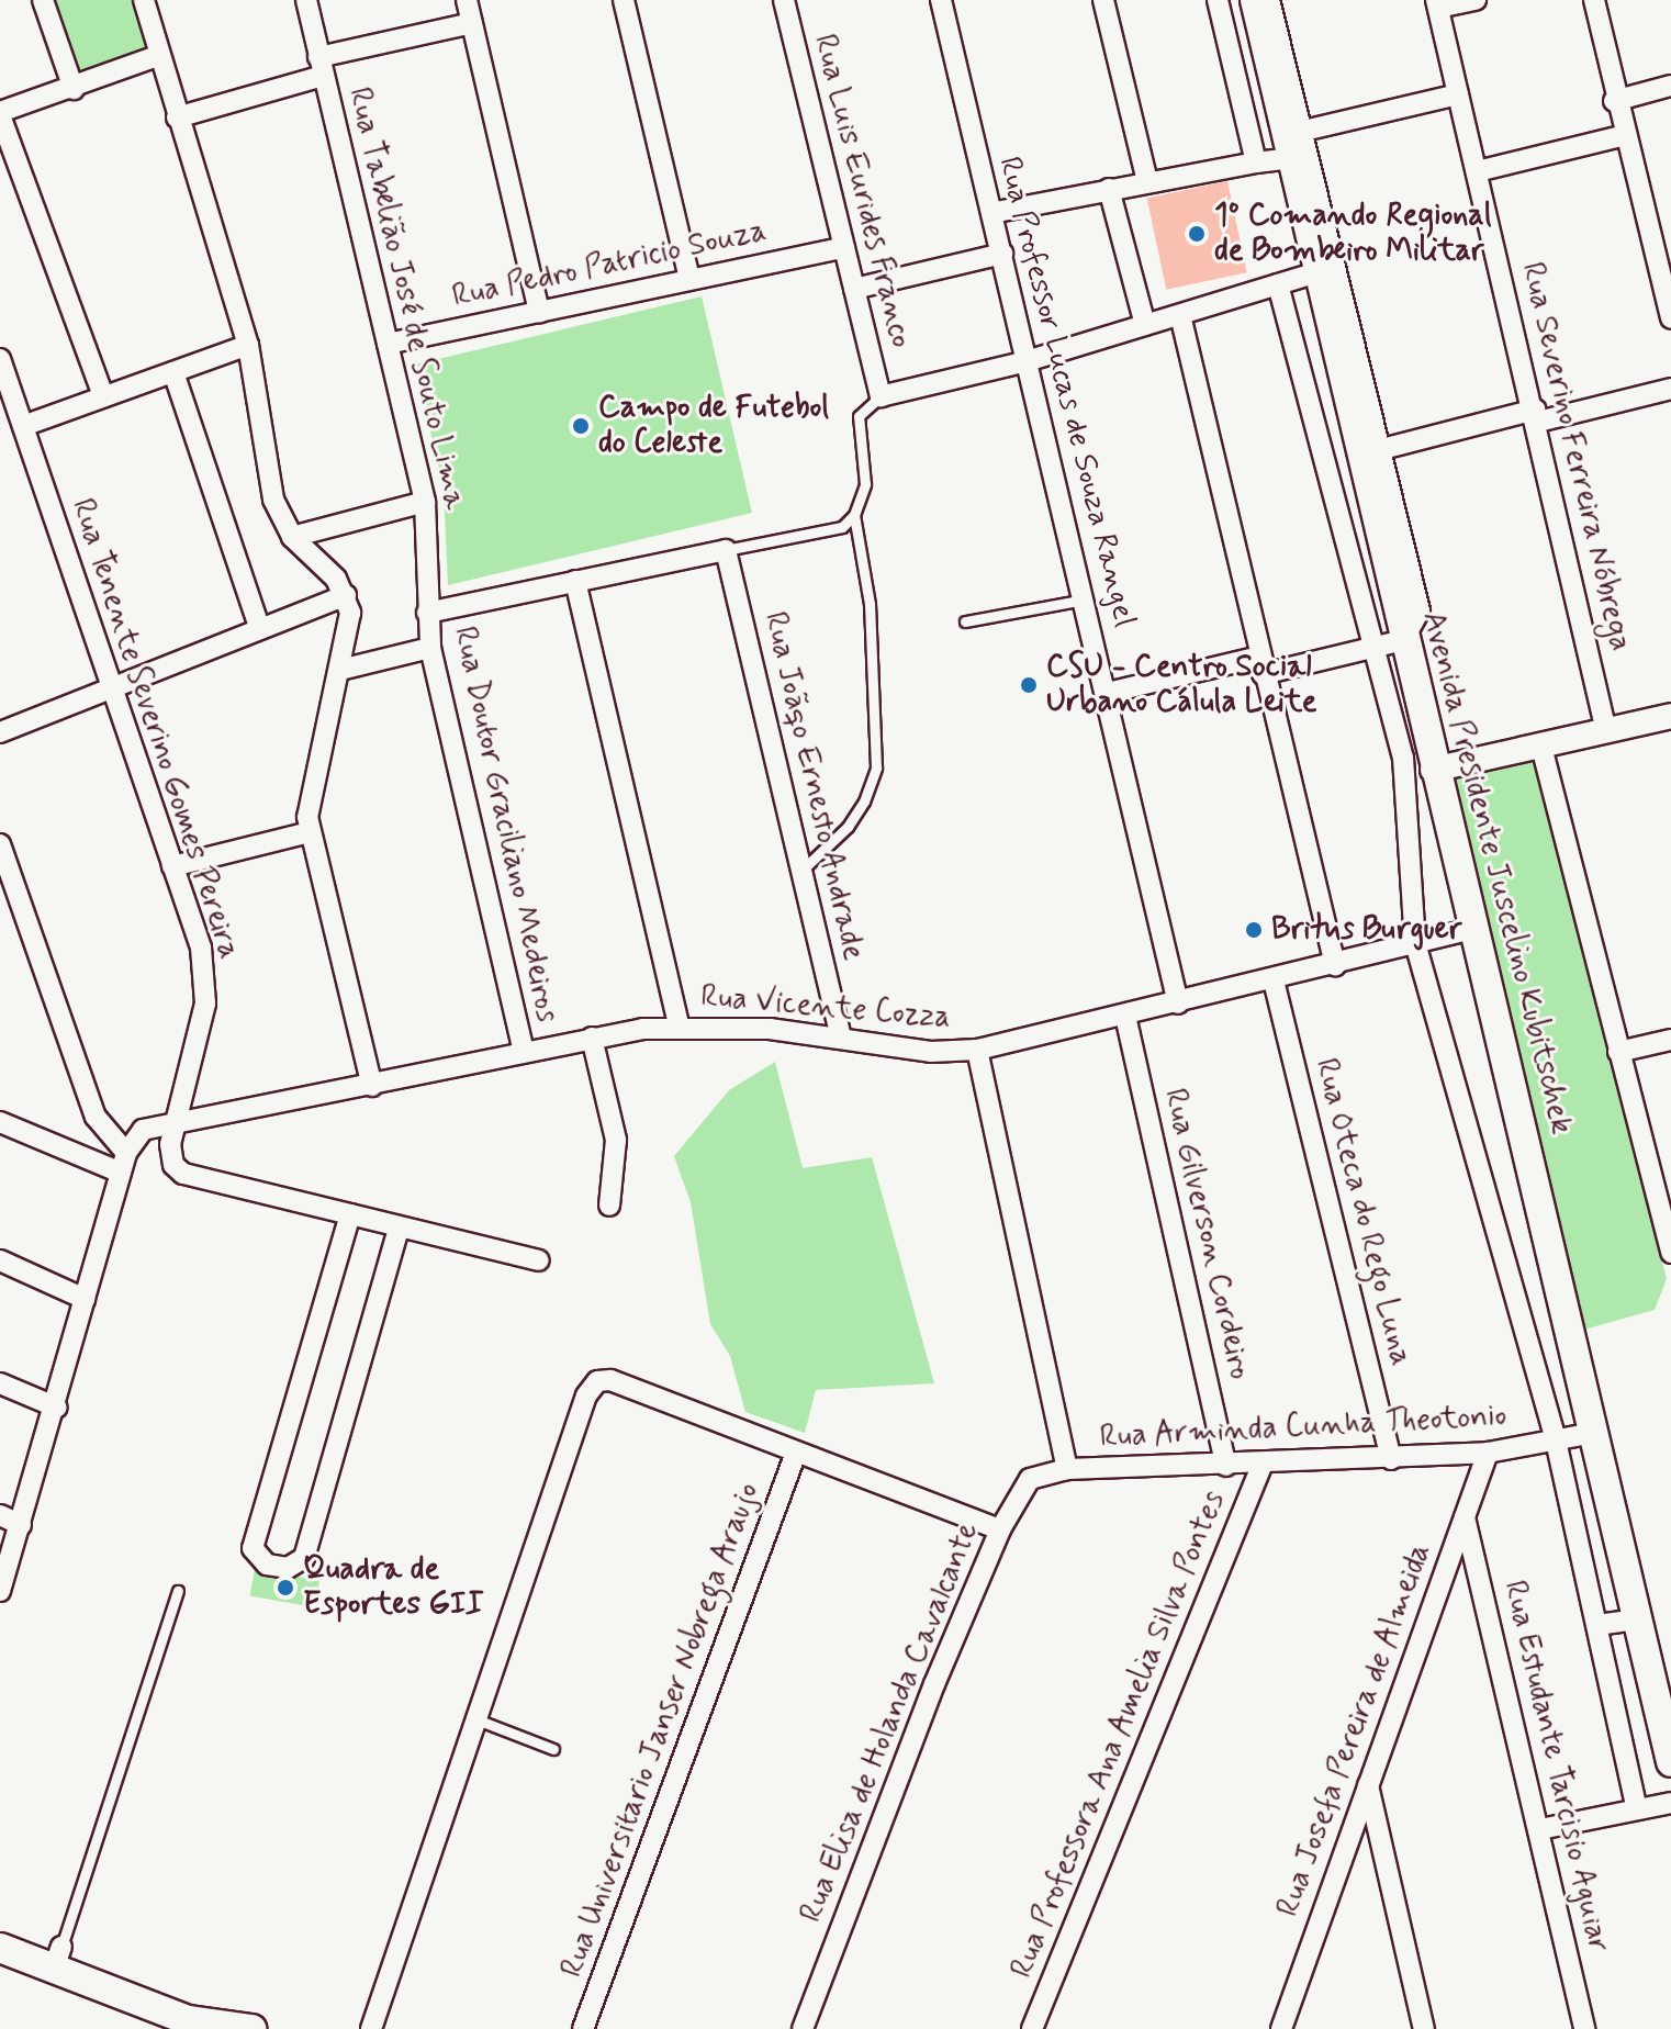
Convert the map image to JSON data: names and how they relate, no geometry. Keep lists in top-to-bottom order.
{
  "streets": {
    "main road": ["Avenida Presidente Juscelino Kubitschek"],
    "street": [
      "Rua Luis Eurides Franco",
      "Rua Pedro Patricio Souza",
      "Rua Tabelião José de Souto Lima",
      "Rua Professor Lucas de Souza Rangel",
      "Rua Severino Ferreira Nóbrega",
      "Rua Tenente Severino Gomes Pereira",
      "Rua Joãqo Ernesto Andrade",
      "Rua Doutor Graciliano Medeiros",
      "Rua Vicente Cozza",
      "Rua Oteca do Rego Luna",
      "Rua Gilverson Cordeiro",
      "Rua Arminda Cunha Theotonio",
      "Rua Elisa de Holanda Cavalcante",
      "Rua Universitario Janser Nobrega Araujo",
      "Rua Josefa Pereira de Almeida",
      "Rua Professora Ana Amelia Silva Pontes",
      "Rua Estudante Tarcisio Aguiar"
    ]
  },
  "crossings": [
    ["Rua Luis Eurides Franco", "Rua Pedro Patricio Souza"],
    ["Rua Pedro Patricio Souza", "Rua Tabelião José de Souto Lima"],
    ["Rua Tabelião José de Souto Lima", "Rua Doutor Graciliano Medeiros"],
    ["Rua Professor Lucas de Souza Rangel", "Rua Vicente Cozza"],
    ["Rua Tenente Severino Gomes Pereira", "Rua Vicente Cozza"],
    ["Rua Joãqo Ernesto Andrade", "Rua Vicente Cozza"],
    ["Rua Doutor Graciliano Medeiros", "Rua Vicente Cozza"],
    ["Avenida Presidente Juscelino Kubitschek", "Rua Vicente Cozza"],
    ["Avenida Presidente Juscelino Kubitschek", "Rua Arminda Cunha Theotonio"],
    ["Rua Vicente Cozza", "Rua Oteca do Rego Luna"],
    ["Rua Vicente Cozza", "Rua Gilverson Cordeiro"],
    ["Rua Oteca do Rego Luna", "Rua Arminda Cunha Theotonio"],
    ["Rua Gilverson Cordeiro", "Rua Arminda Cunha Theotonio"],
    ["Rua Arminda Cunha Theotonio", "Rua Elisa de Holanda Cavalcante"],
    ["Rua Arminda Cunha Theotonio", "Rua Josefa Pereira de Almeida"],
    ["Rua Arminda Cunha Theotonio", "Rua Professora Ana Amelia Silva Pontes"],
    ["Rua Josefa Pereira de Almeida", "Rua Estudante Tarcisio Aguiar"]
  ],
  "places": [
    "1º Comando Regional de Bombeiro Militar",
    "Campo de Futebol do Celeste",
    "CSU - Centro Social Urbano Cálula Leite",
    "Britus Burguer",
    "Quadra de Esportes GII"
  ]
}
